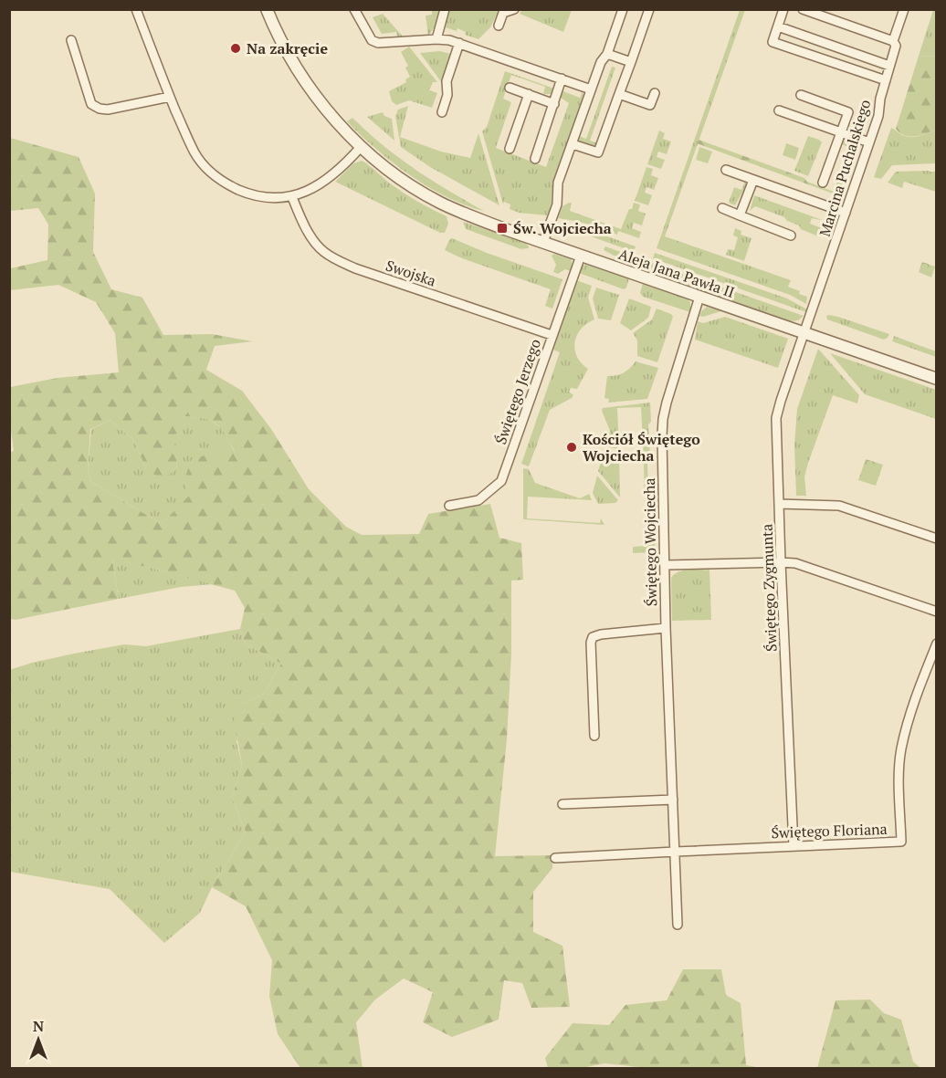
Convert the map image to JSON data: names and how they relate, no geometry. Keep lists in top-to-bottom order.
{
  "streets": {
    "street": [
      "Marcina Puchalskiego",
      "Swojska",
      "Aleja Jana Pawła II",
      "Świętego Jerzego",
      "Świętego Wojciecha",
      "Świętego Zygmunta",
      "Świętego Floriana"
    ]
  },
  "crossings": [
    ["Marcina Puchalskiego", "Aleja Jana Pawła II"],
    ["Marcina Puchalskiego", "Świętego Zygmunta"],
    ["Swojska", "Świętego Jerzego"],
    ["Aleja Jana Pawła II", "Świętego Jerzego"],
    ["Aleja Jana Pawła II", "Świętego Wojciecha"],
    ["Aleja Jana Pawła II", "Świętego Zygmunta"],
    ["Świętego Wojciecha", "Świętego Floriana"],
    ["Świętego Zygmunta", "Świętego Floriana"]
  ],
  "places": {
    "other": ["Na zakręcie", "Kościół Świętego Wojciecha"],
    "transit": ["Św. Wojciecha"]
  },
  "north": "top"
}
